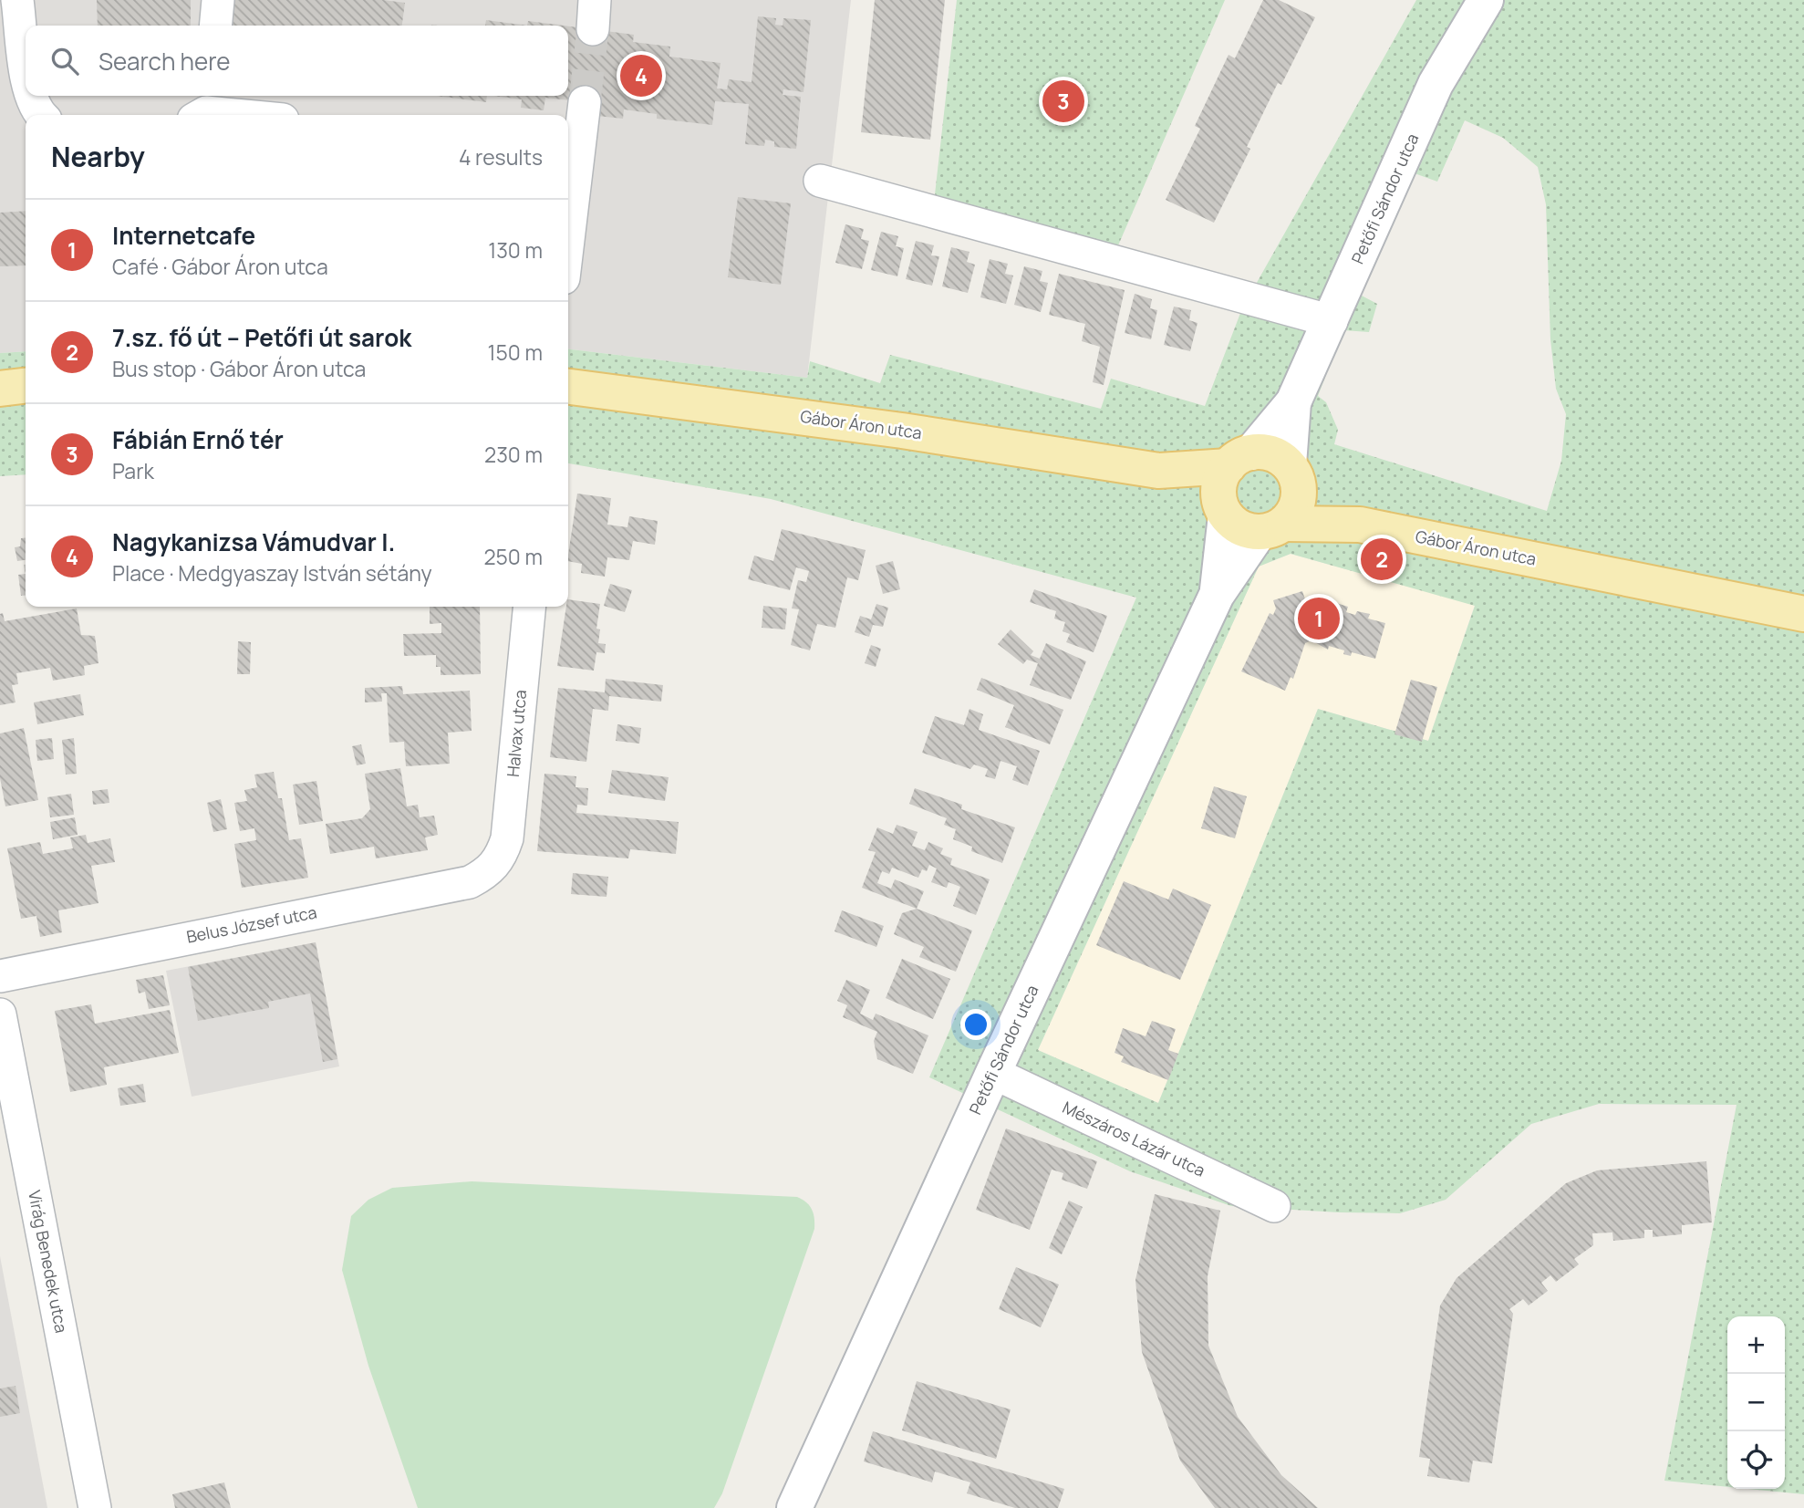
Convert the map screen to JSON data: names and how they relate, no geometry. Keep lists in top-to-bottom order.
{
  "streets": {
    "main road": ["Gábor Áron utca"],
    "street": [
      "Petőfi Sándor utca",
      "Halvax utca",
      "Belus József utca",
      "Mészáros Lázár utca",
      "Virág Benedek utca"
    ]
  },
  "crossings": [
    ["Petőfi Sándor utca", "Gábor Áron utca"],
    ["Petőfi Sándor utca", "Mészáros Lázár utca"],
    ["Halvax utca", "Belus József utca"]
  ],
  "page": {
    "search": "Search here",
    "pins": [
      "4",
      "3",
      "2",
      "1"
    ],
    "heading": ["Nearby", "4 results"],
    "list": [
      {
        "mark": "1",
        "name": "Internetcafe",
        "note": "Café · Gábor Áron utca",
        "value": "130 m"
      },
      {
        "mark": "2",
        "name": "7.sz. fő út – Petőfi út sarok",
        "note": "Bus stop · Gábor Áron utca",
        "value": "150 m"
      },
      {
        "mark": "3",
        "name": "Fábián Ernő tér",
        "note": "Park",
        "value": "230 m"
      },
      {
        "mark": "4",
        "name": "Nagykanizsa Vámudvar I.",
        "note": "Place · Medgyaszay István sétány",
        "value": "250 m"
      }
    ],
    "map_buttons": ["+", "−"]
  }
}
